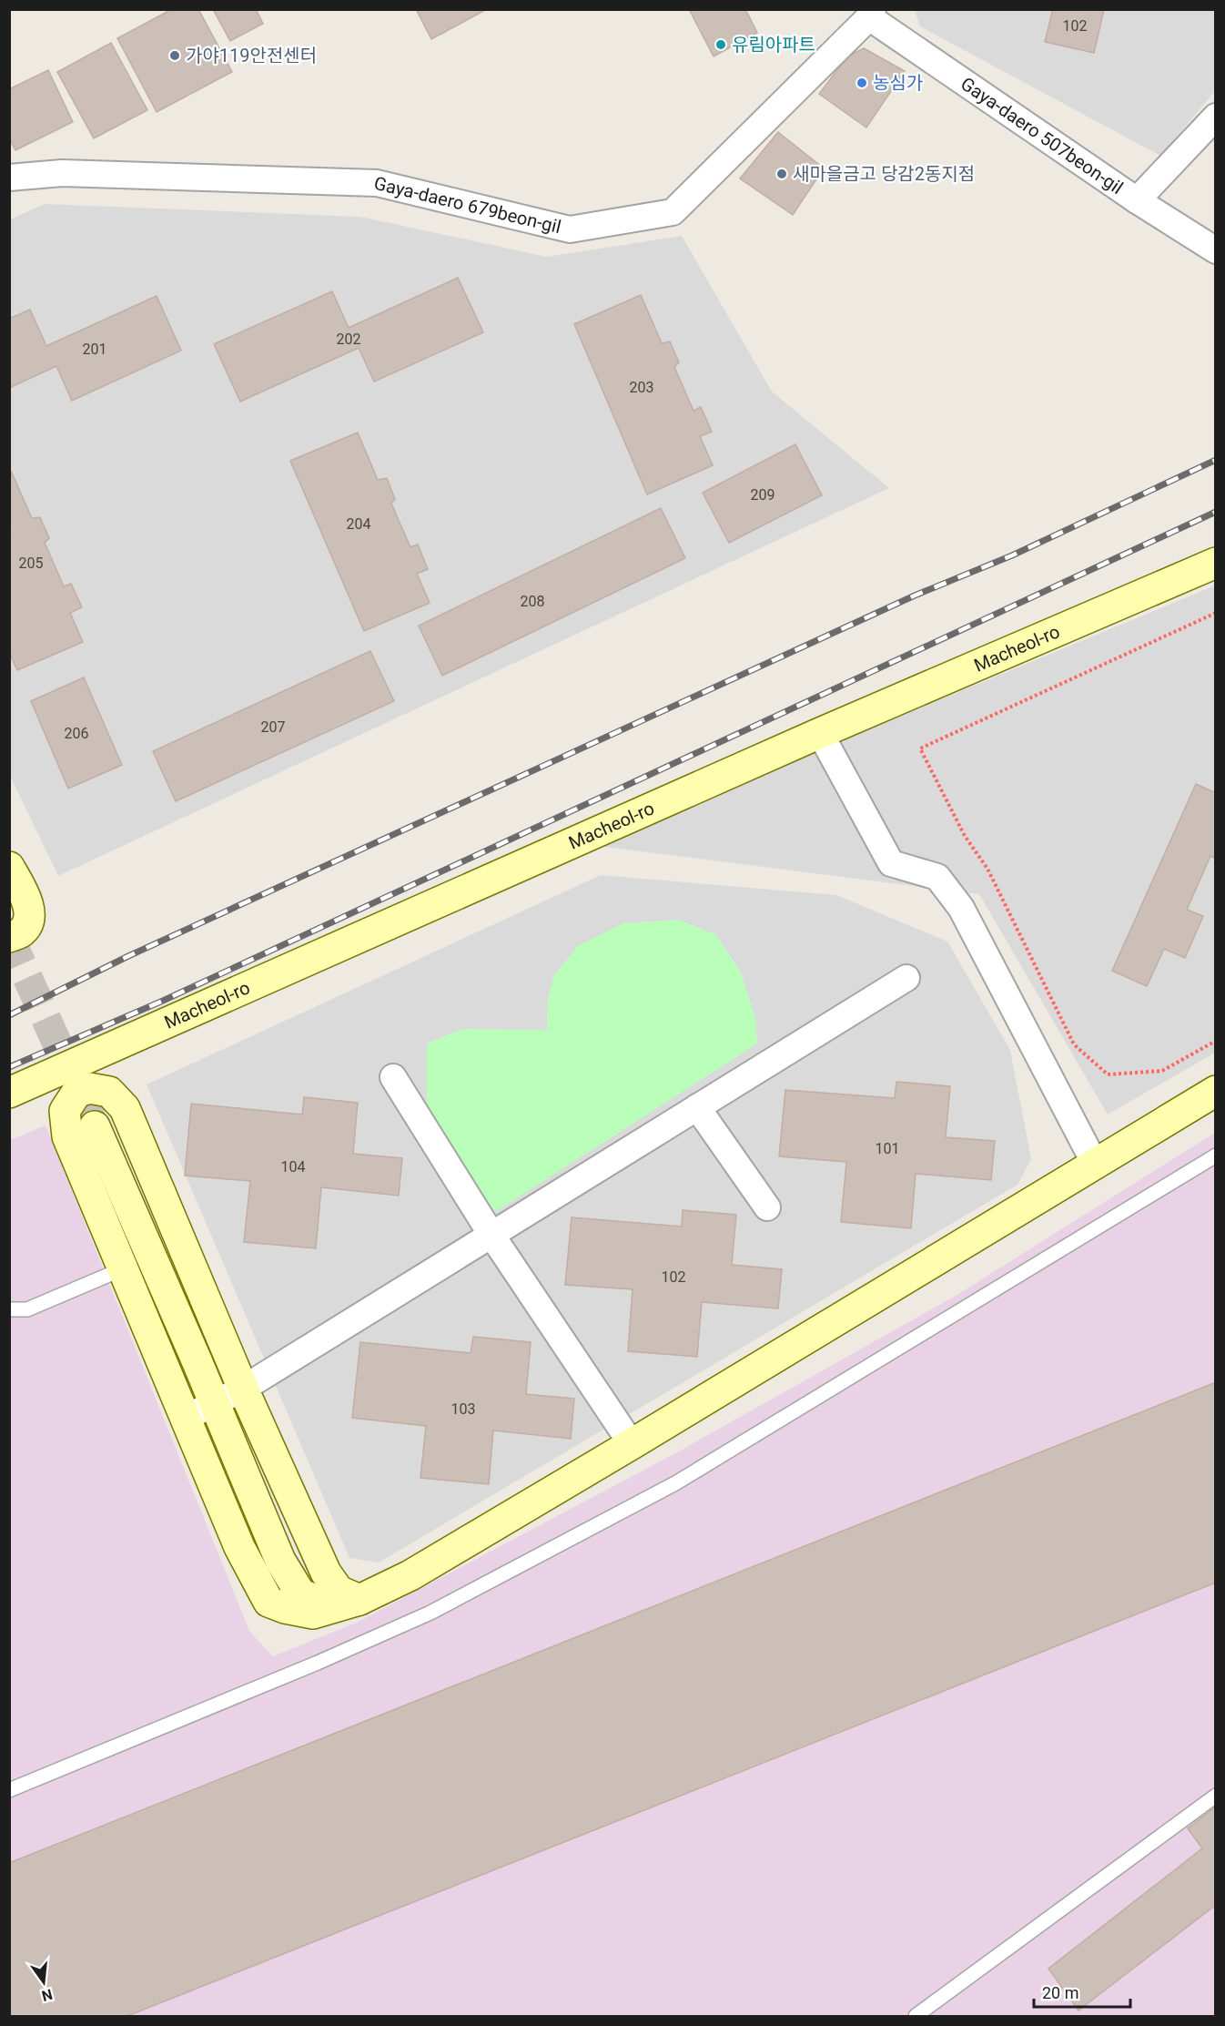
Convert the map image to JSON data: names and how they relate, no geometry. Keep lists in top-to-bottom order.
{
  "streets": {
    "street": ["Gaya-daero 507beon-gil", "Gaya-daero 679beon-gil", "Macheol-ro"]
  },
  "crossings": [
    ["Gaya-daero 507beon-gil", "Gaya-daero 679beon-gil"]
  ],
  "places": [
    "유림아파트",
    "가야119안전센터",
    "농심가",
    "새마을금고 당감2동지점"
  ],
  "house_numbers": [
    "102",
    "202",
    "201",
    "203",
    "209",
    "204",
    "205",
    "208",
    "207",
    "206",
    "101",
    "104",
    "102",
    "103"
  ],
  "scale_bar": "20 m",
  "north": "bottom"
}
